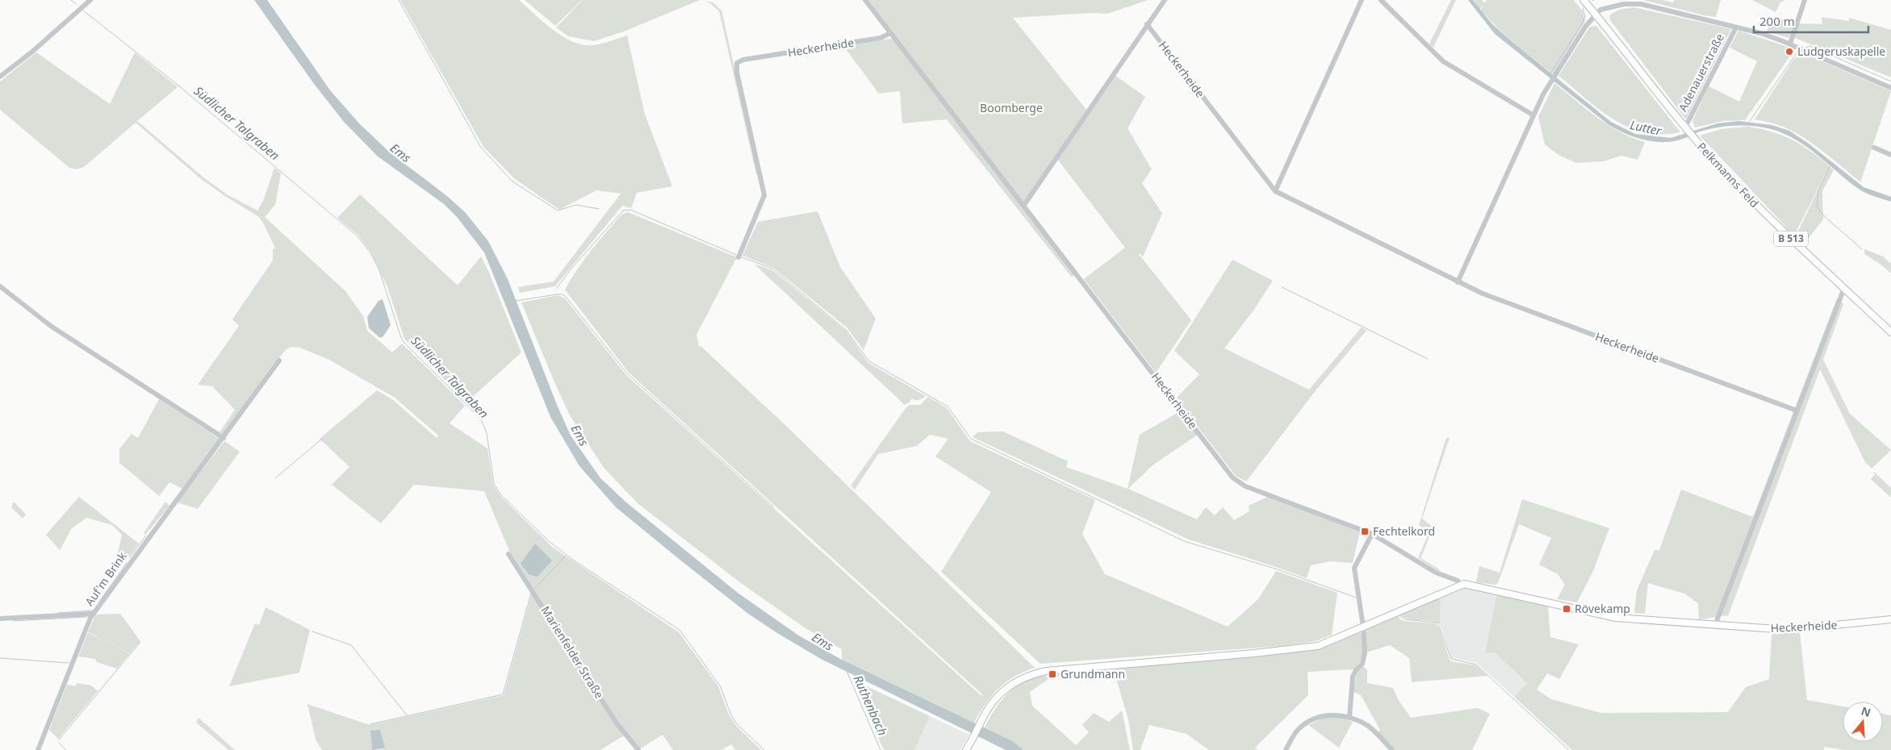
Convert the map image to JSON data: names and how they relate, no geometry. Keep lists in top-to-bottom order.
{
  "streets": {
    "main road": ["Heckerheide", "Pelkmanns Feld", "B 513"],
    "street": ["Adenauerstraße", "Auf'm Brink", "Marienfelder Straße"]
  },
  "crossings": [
    ["Adenauerstraße", "Pelkmanns Feld"]
  ],
  "water": [
    "Südlicher Talgraben",
    "Lutter",
    "Ems",
    "Ruthenbach"
  ],
  "parks": ["Boomberge"],
  "places": {
    "other": ["Ludgeruskapelle"],
    "transit": ["Fechtelkord", "Rövekamp", "Grundmann"]
  },
  "scale_bar": "200 m",
  "north": "top"
}
